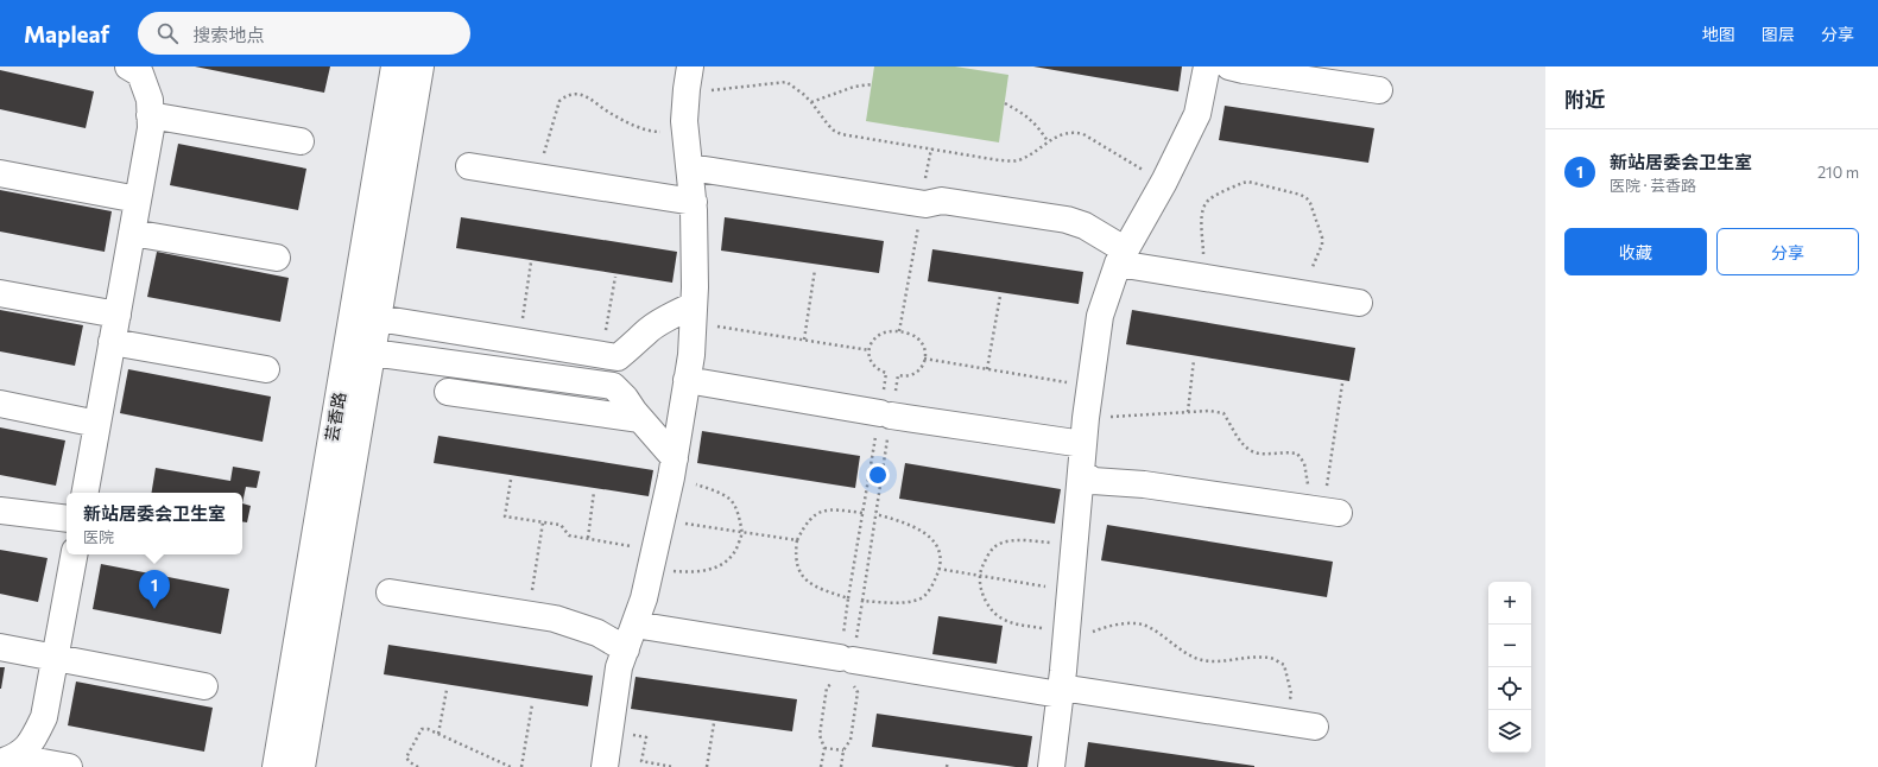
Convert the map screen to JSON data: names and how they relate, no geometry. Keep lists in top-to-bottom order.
{
  "streets": {
    "street": ["芸香路"]
  },
  "page": {
    "header": "Mapleaf",
    "search": "搜索地点",
    "nav": ["地图", "图层", "分享"],
    "heading": "附近",
    "list": [
      {
        "mark": "1",
        "name": "新站居委会卫生室",
        "note": "医院 · 芸香路",
        "value": "210 m"
      }
    ],
    "buttons": ["收藏", "分享"],
    "popup": ["新站居委会卫生室", "医院"],
    "pins": "1",
    "map_buttons": ["+", "−"]
  }
}
